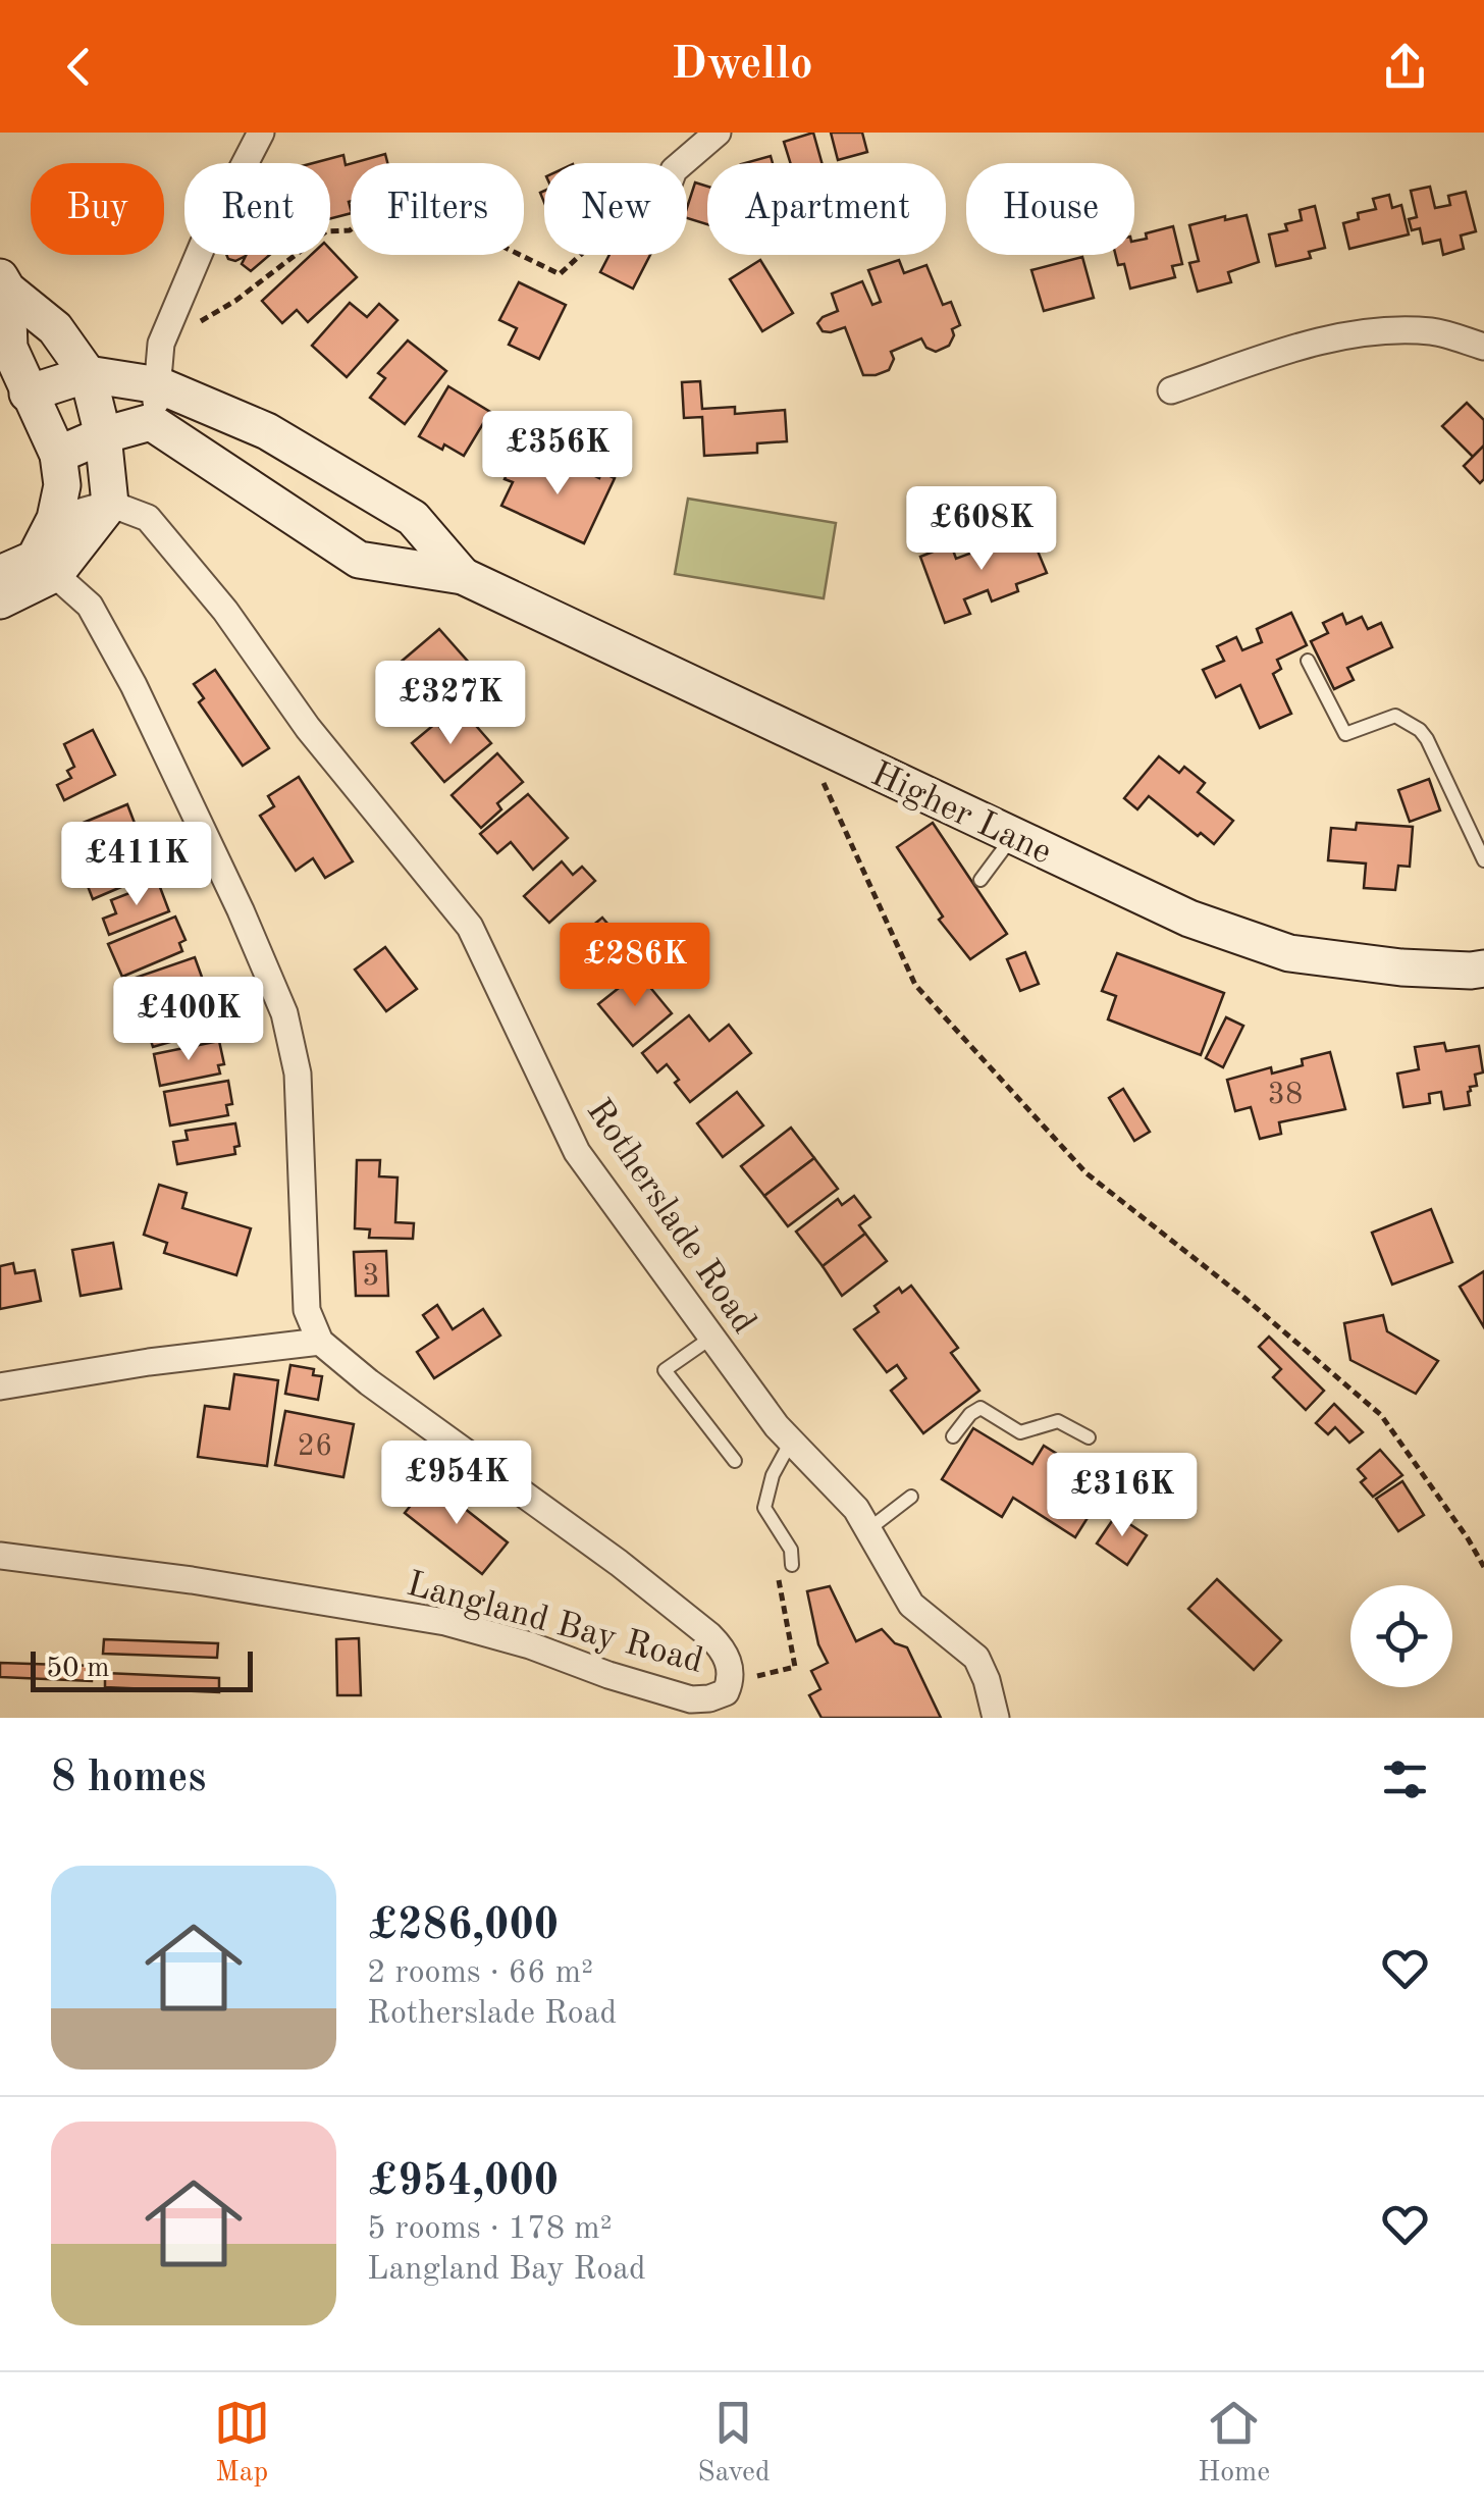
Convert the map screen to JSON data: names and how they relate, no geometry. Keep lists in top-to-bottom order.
{
  "streets": {
    "street": ["Higher Lane", "Rotherslade Road", "Langland Bay Road"]
  },
  "house_numbers": ["38", "3", "26"],
  "scale_bar": "50 m",
  "page": {
    "header": "Dwello",
    "chip": [
      "Buy",
      "Rent",
      "Filters",
      "New",
      "Apartment",
      "House"
    ],
    "price": [
      "£356K",
      "£608K",
      "£327K",
      "£411K",
      "£286K",
      "£400K",
      "£954K",
      "£316K"
    ],
    "scale": "50 m",
    "heading": "8 homes",
    "list": [
      {
        "name": "£286,000",
        "note": "2 rooms · 66 m² · Rotherslade Road"
      },
      {
        "name": "£954,000",
        "note": "5 rooms · 178 m² · Langland Bay Road"
      }
    ],
    "tabs": ["Map", "Saved", "Home"]
  }
}
